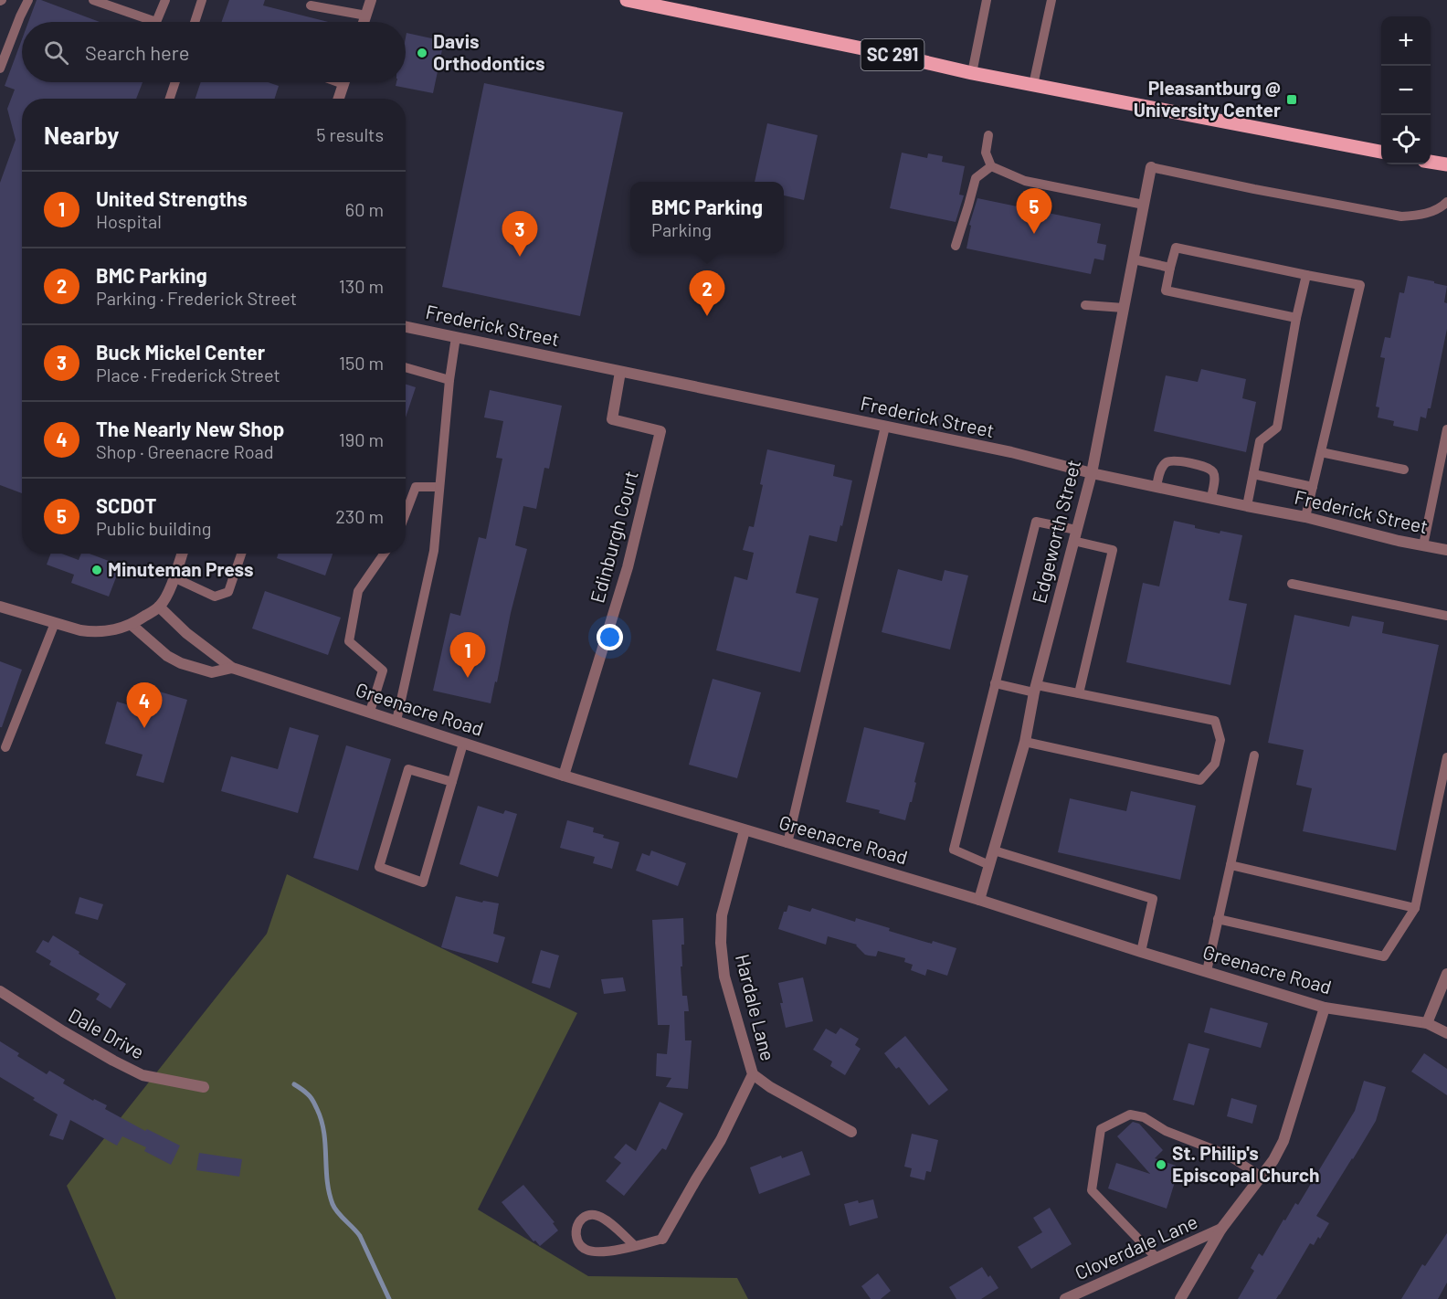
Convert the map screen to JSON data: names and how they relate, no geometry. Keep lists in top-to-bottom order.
{
  "streets": {
    "main road": ["SC 291"],
    "street": [
      "Frederick Street",
      "Edgeworth Street",
      "Edinburgh Court",
      "Greenacre Road",
      "Hardale Lane",
      "Dale Drive",
      "Cloverdale Lane"
    ]
  },
  "crossings": [
    ["Frederick Street", "Edgeworth Street"],
    ["Frederick Street", "Edinburgh Court"],
    ["Edgeworth Street", "Greenacre Road"],
    ["Edinburgh Court", "Greenacre Road"],
    ["Greenacre Road", "Hardale Lane"]
  ],
  "places": {
    "other": ["Davis Orthodontics", "Minuteman Press", "St. Philip's Episcopal Church"],
    "transit": ["Pleasantburg @ University Center"]
  },
  "page": {
    "map_buttons": ["+", "−"],
    "search": "Search here",
    "heading": ["Nearby", "5 results"],
    "list": [
      {
        "mark": "1",
        "name": "United Strengths",
        "note": "Hospital",
        "value": "60 m"
      },
      {
        "mark": "2",
        "name": "BMC Parking",
        "note": "Parking · Frederick Street",
        "value": "130 m"
      },
      {
        "mark": "3",
        "name": "Buck Mickel Center",
        "note": "Place · Frederick Street",
        "value": "150 m"
      },
      {
        "mark": "4",
        "name": "The Nearly New Shop",
        "note": "Shop · Greenacre Road",
        "value": "190 m"
      },
      {
        "mark": "5",
        "name": "SCDOT",
        "note": "Public building",
        "value": "230 m"
      }
    ],
    "popup": ["BMC Parking", "Parking"],
    "pins": [
      "5",
      "3",
      "2",
      "1",
      "4"
    ]
  }
}
